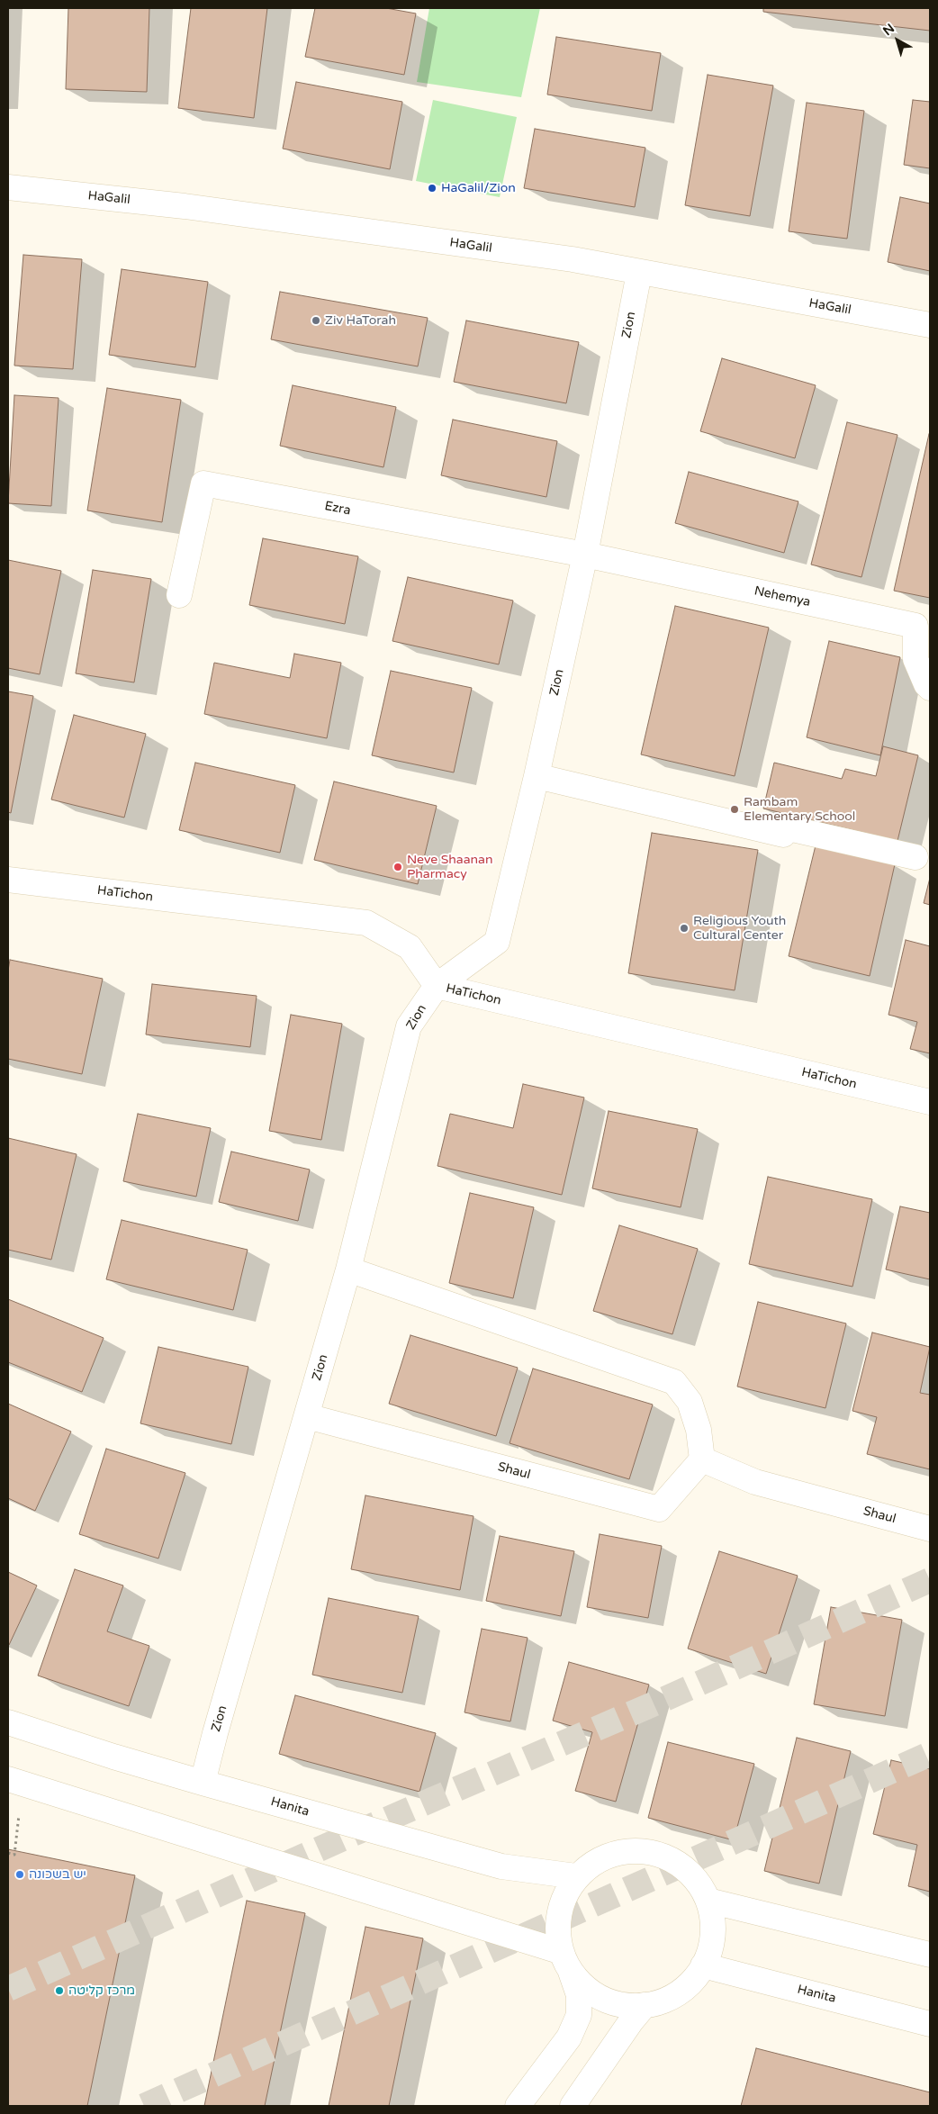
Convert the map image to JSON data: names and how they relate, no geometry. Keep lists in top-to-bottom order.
{
  "streets": {
    "street": [
      "HaGalil",
      "Zion",
      "Ezra",
      "Nehemya",
      "HaTichon",
      "Shaul",
      "Hanita"
    ]
  },
  "crossings": [
    ["HaGalil", "Zion"],
    ["Zion", "Ezra"],
    ["Zion", "Nehemya"],
    ["Zion", "HaTichon"],
    ["Zion", "Shaul"],
    ["Zion", "Hanita"],
    ["Ezra", "Nehemya"]
  ],
  "places": [
    "HaGalil/Zion",
    "Ziv HaTorah",
    "Rambam Elementary School",
    "Neve Shaanan Pharmacy",
    "Religious Youth Cultural Center",
    "יש בשכונה",
    "מרכז קליטה"
  ],
  "north": "top left"
}
